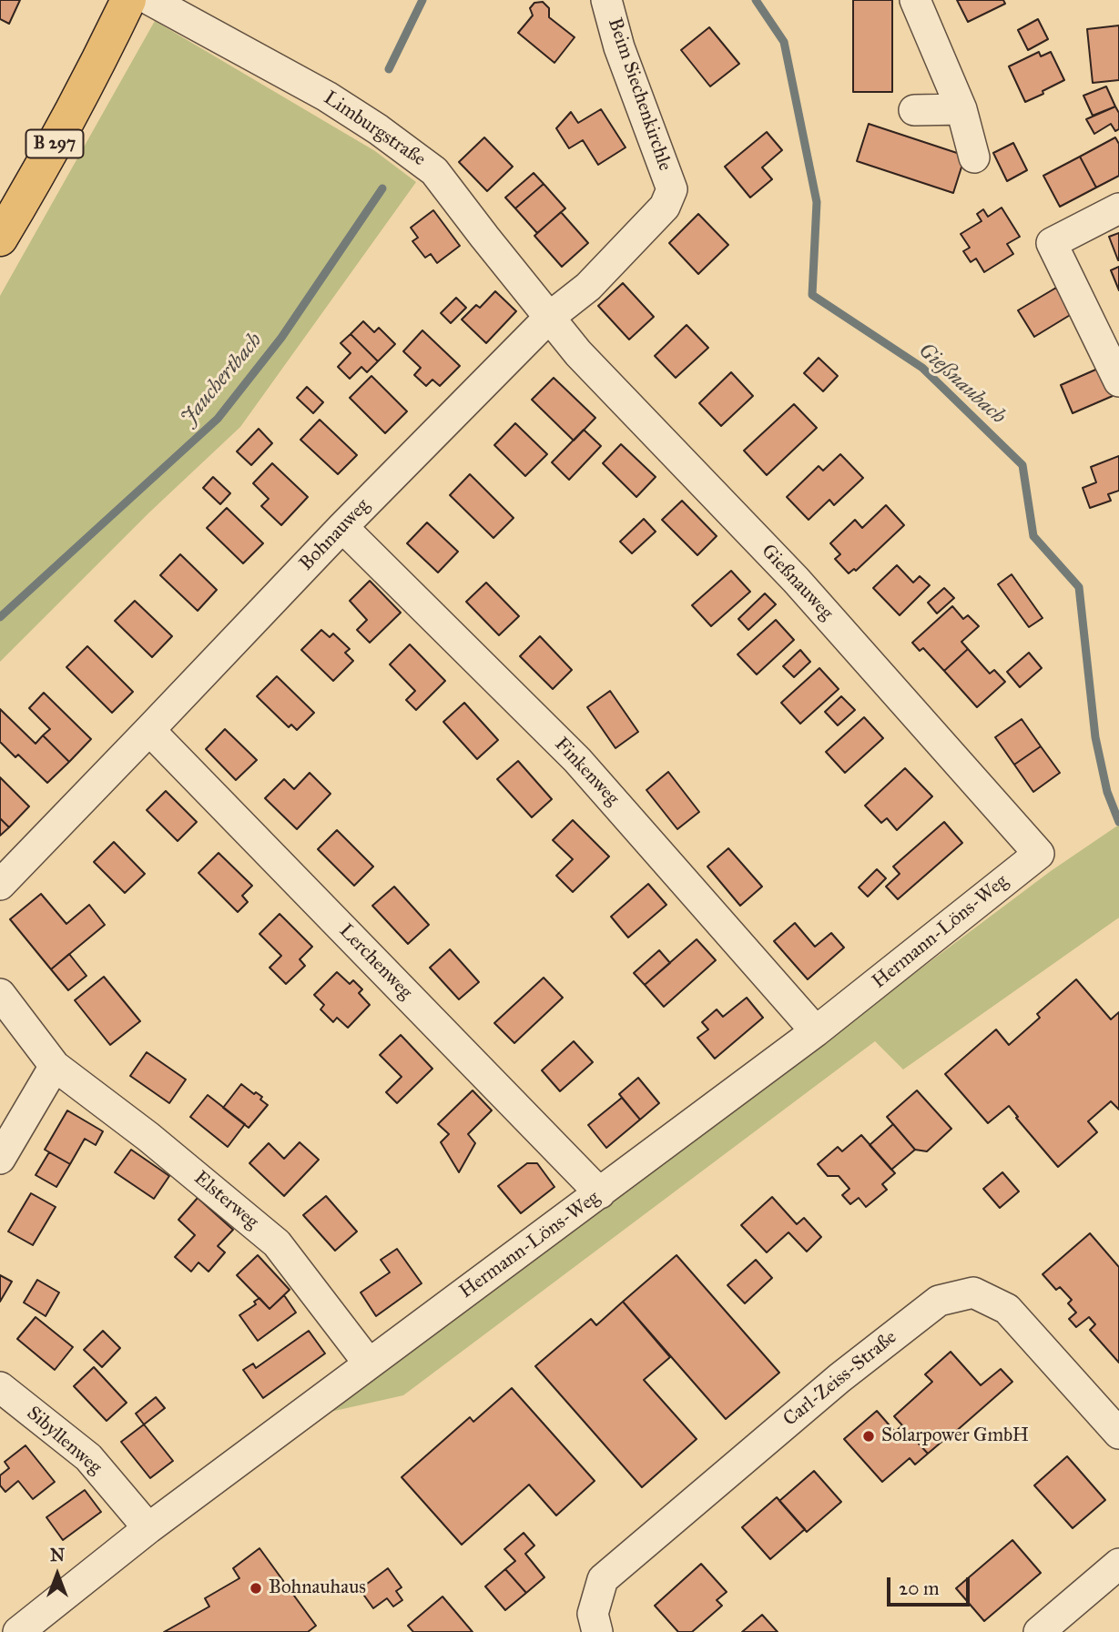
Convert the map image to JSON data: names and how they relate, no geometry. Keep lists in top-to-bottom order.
{
  "streets": {
    "main road": ["B 297"],
    "street": [
      "Beim Siechenkirchle",
      "Limburgstraße",
      "Bohnauweg",
      "Gießnauweg",
      "Finkenweg",
      "Hermann-Löns-Weg",
      "Lerchenweg",
      "Elsterweg",
      "Carl-Zeiss-Straße",
      "Sibyllenweg"
    ]
  },
  "crossings": [
    ["Beim Siechenkirchle", "Bohnauweg"],
    ["Limburgstraße", "Bohnauweg"],
    ["Limburgstraße", "Gießnauweg"],
    ["Bohnauweg", "Gießnauweg"],
    ["Bohnauweg", "Finkenweg"],
    ["Bohnauweg", "Lerchenweg"],
    ["Gießnauweg", "Hermann-Löns-Weg"],
    ["Finkenweg", "Hermann-Löns-Weg"],
    ["Hermann-Löns-Weg", "Lerchenweg"],
    ["Hermann-Löns-Weg", "Elsterweg"],
    ["Hermann-Löns-Weg", "Sibyllenweg"]
  ],
  "water": ["Jauchertbach", "Gießnaubach"],
  "places": ["Solarpower GmbH", "Bohnauhaus"],
  "scale_bar": "20 m",
  "north": "top"
}
